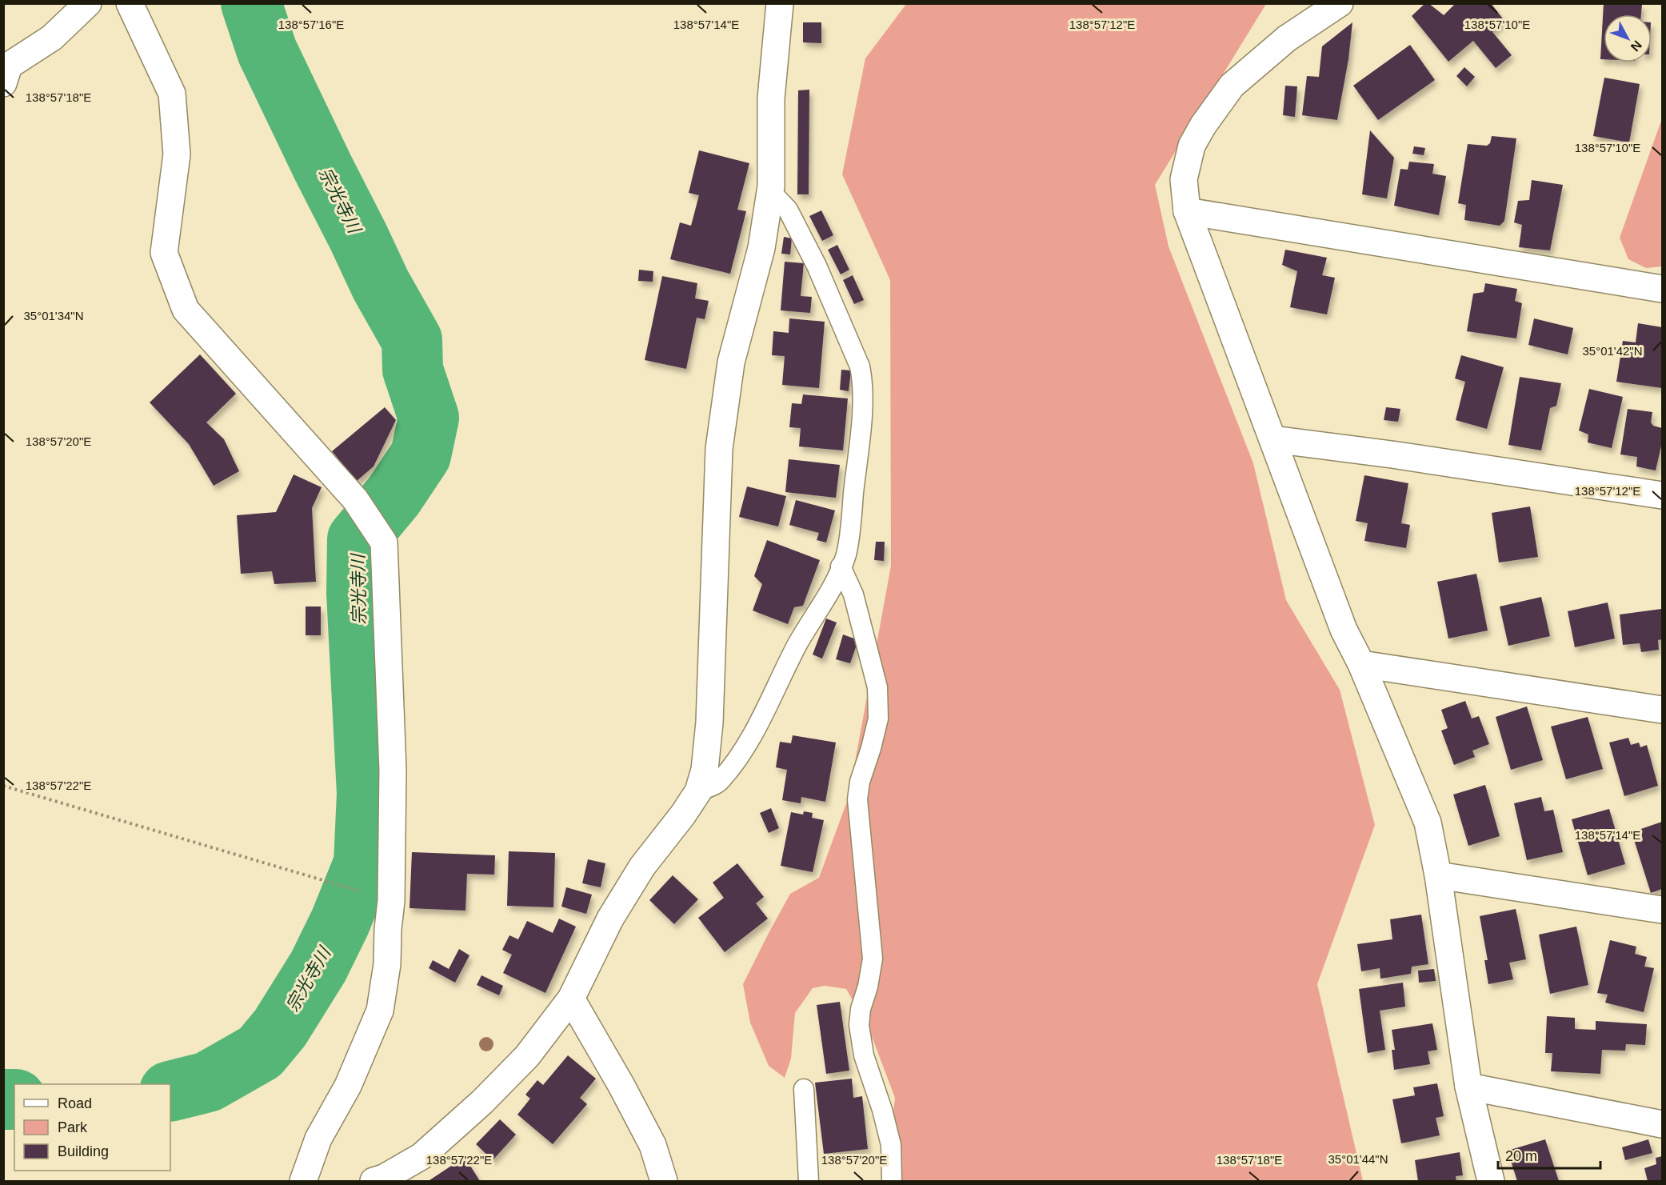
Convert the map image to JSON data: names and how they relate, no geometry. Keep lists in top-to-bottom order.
{
  "water": ["宗光寺川"],
  "legend": ["Road", "Park", "Building"],
  "scale_bar": "20 m",
  "north": "bottom right",
  "coordinates": [
    "138°57'16\"E",
    "138°57'14\"E",
    "138°57'12\"E",
    "138°57'10\"E",
    "138°57'18\"E",
    "35°01'34\"N",
    "35°01'42\"N",
    "138°57'20\"E",
    "138°57'22\"E",
    "35°01'44\"N"
  ]
}
